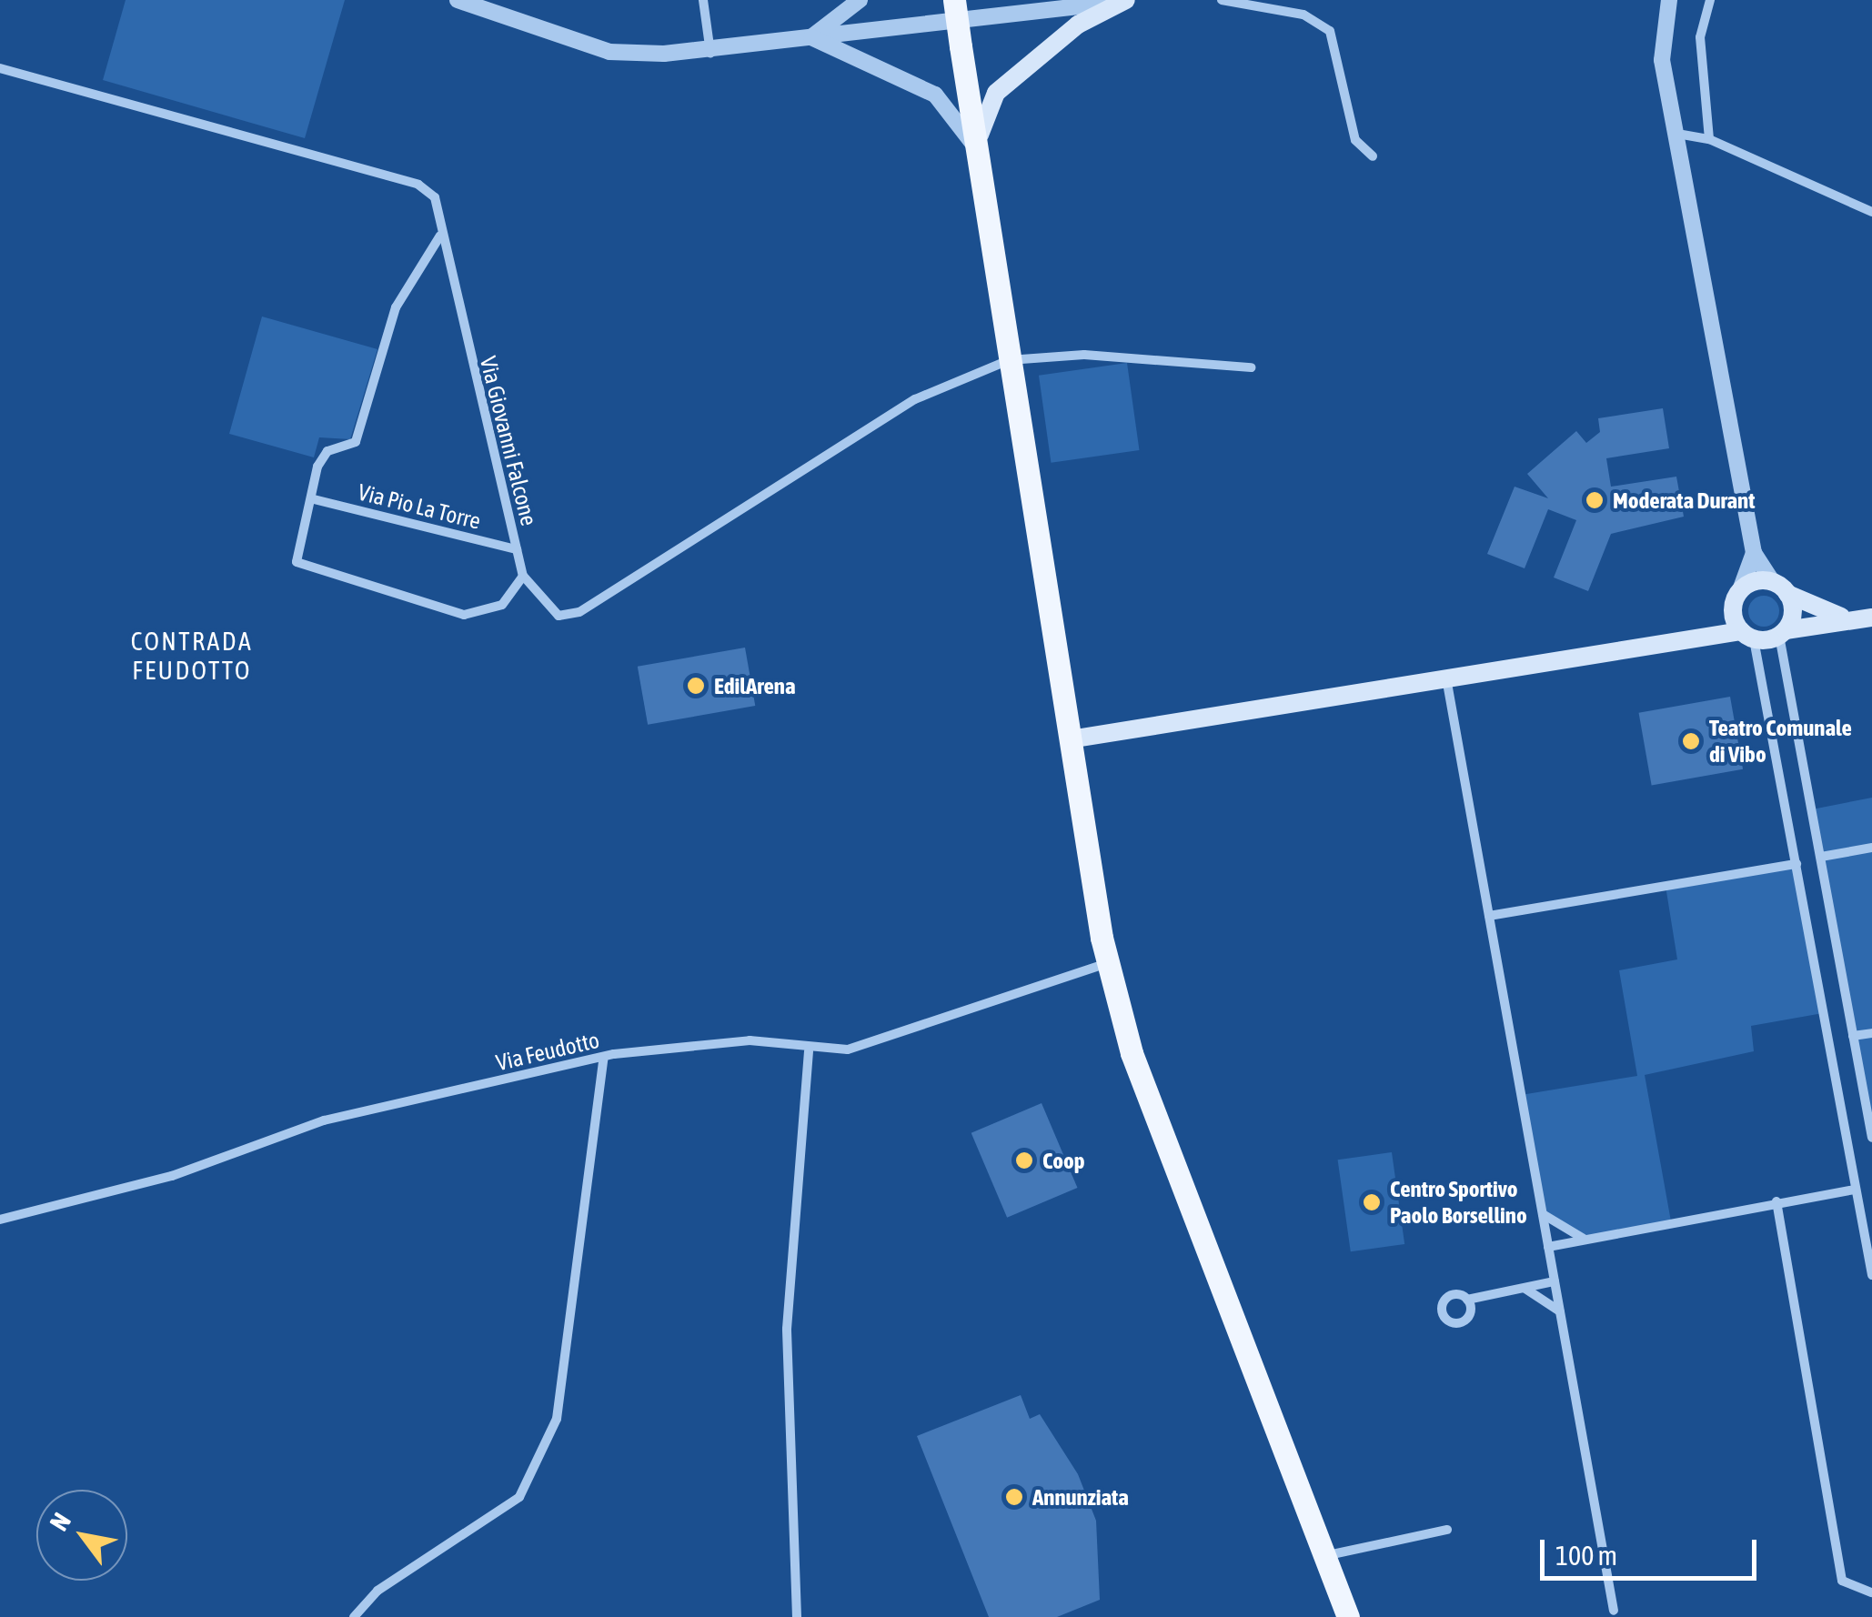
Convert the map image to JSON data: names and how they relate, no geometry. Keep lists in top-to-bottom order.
{
  "streets": {
    "street": ["Via Giovanni Falcone", "Via Pio La Torre", "Via Feudotto"]
  },
  "crossings": [
    ["Via Giovanni Falcone", "Via Pio La Torre"]
  ],
  "districts": ["CONTRADA FEUDOTTO"],
  "places": [
    "Moderata Durant",
    "EdilArena",
    "Teatro Comunale di Vibo",
    "Coop",
    "Centro Sportivo Paolo Borsellino",
    "Annunziata"
  ],
  "scale_bar": "100 m",
  "north": "top left"
}
